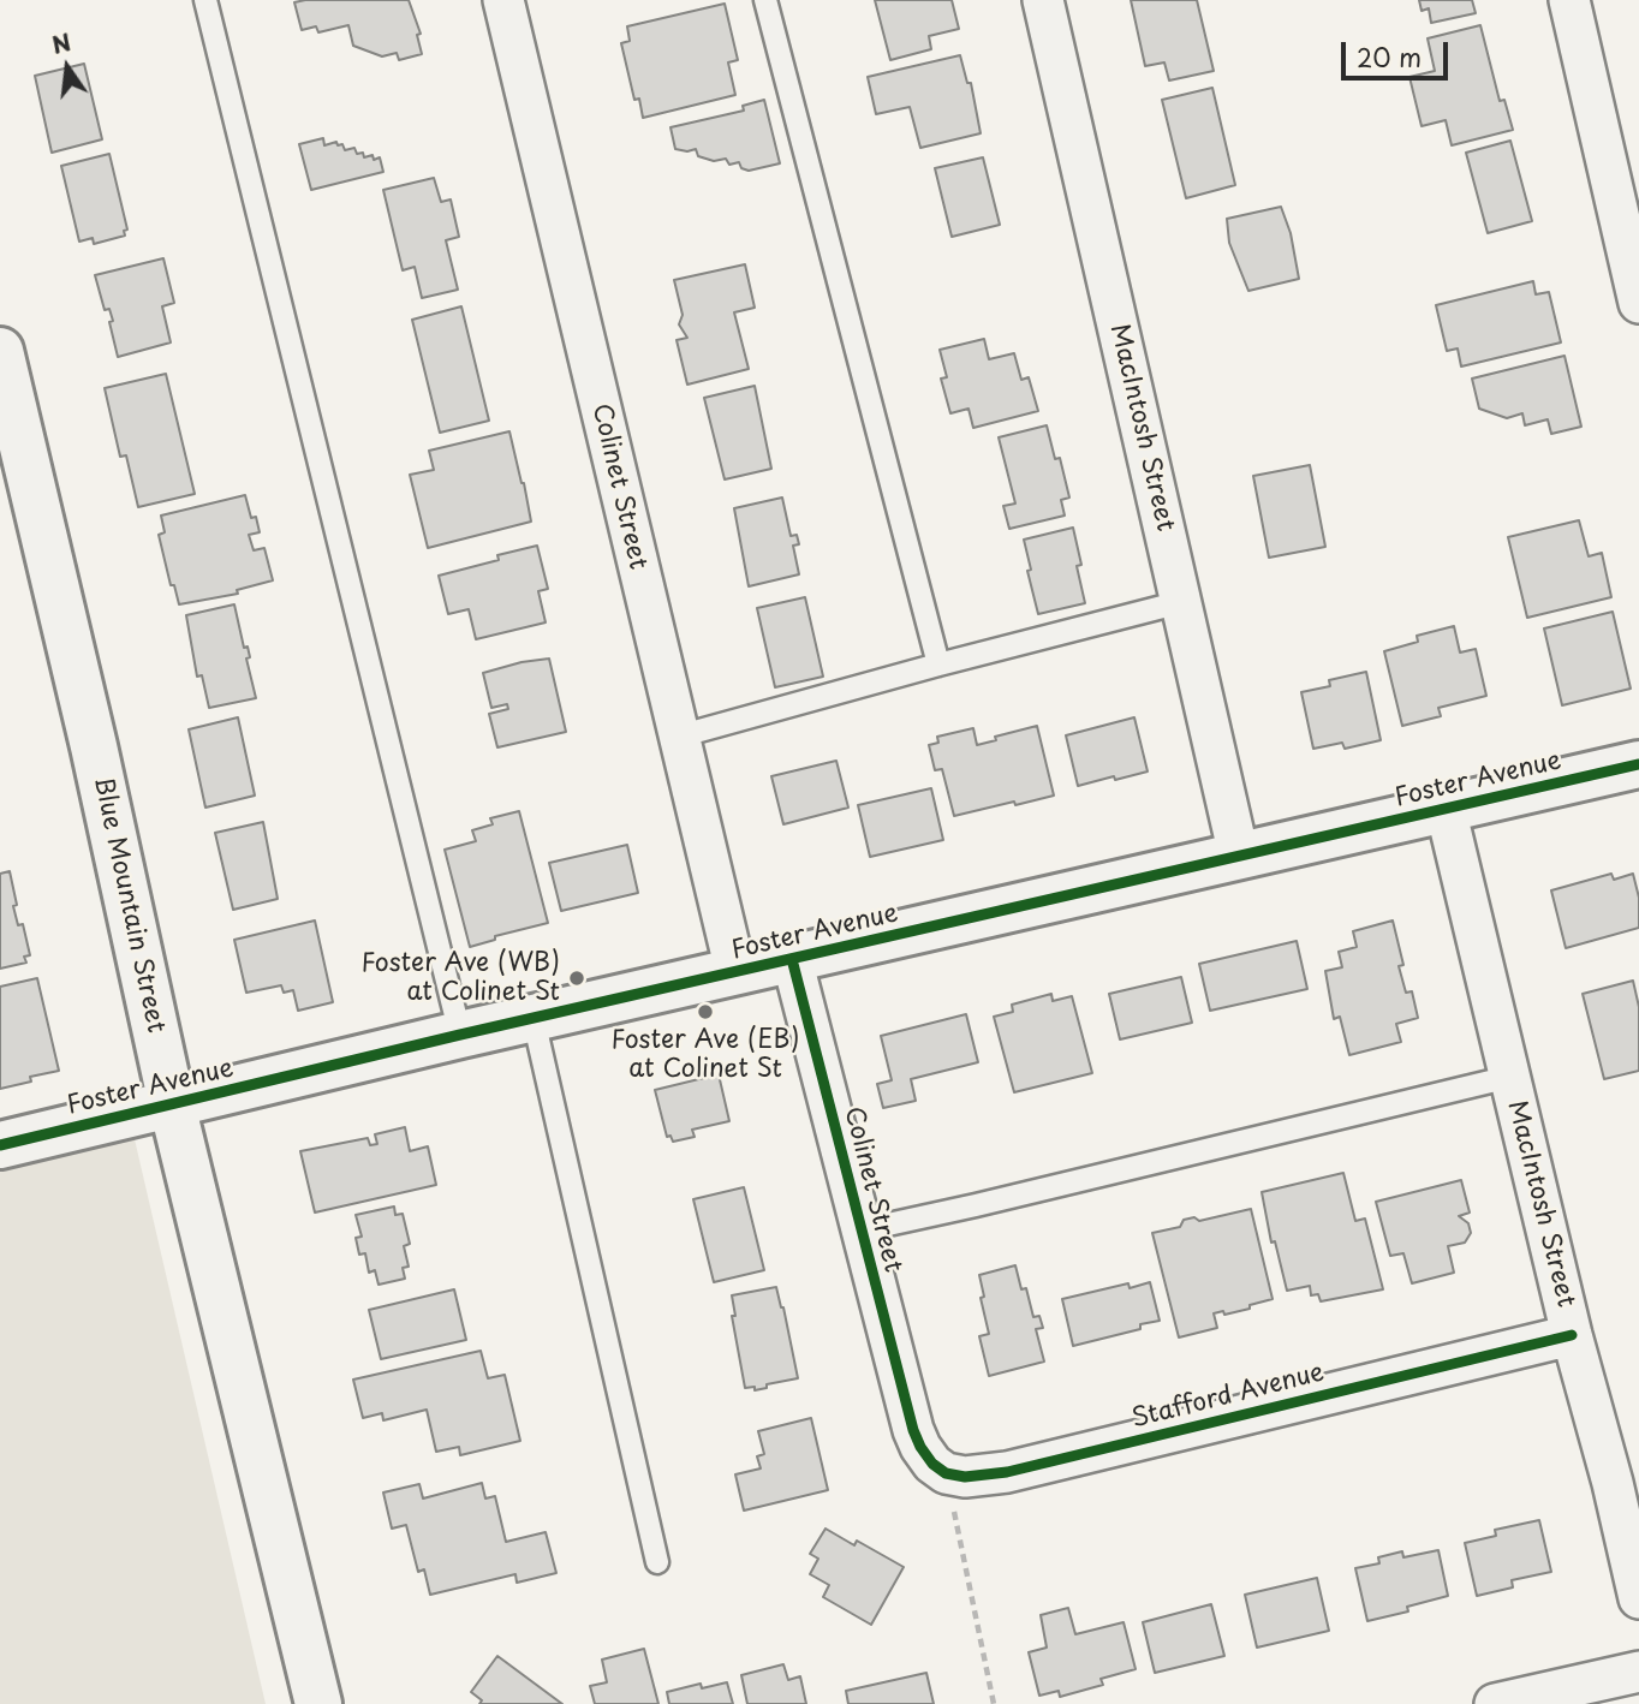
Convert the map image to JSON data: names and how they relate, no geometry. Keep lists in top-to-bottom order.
{
  "streets": {
    "street": [
      "MacIntosh Street",
      "Colinet Street",
      "Foster Avenue",
      "Blue Mountain Street",
      "Stafford Avenue"
    ]
  },
  "crossings": [
    ["MacIntosh Street", "Foster Avenue"],
    ["MacIntosh Street", "Stafford Avenue"],
    ["Colinet Street", "Foster Avenue"],
    ["Colinet Street", "Stafford Avenue"],
    ["Foster Avenue", "Blue Mountain Street"]
  ],
  "places": ["Foster Ave (WB) at Colinet St", "Foster Ave (EB) at Colinet St"],
  "scale_bar": "20 m",
  "north": "top"
}
